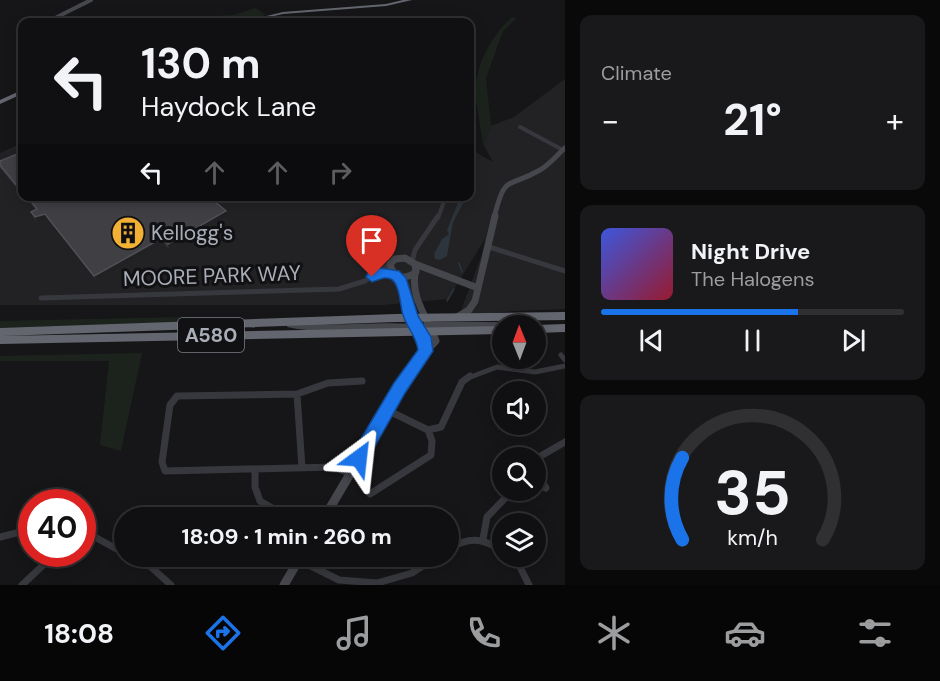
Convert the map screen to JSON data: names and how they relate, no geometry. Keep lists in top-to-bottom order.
{
  "streets": {
    "highway": ["A580"],
    "street": ["MOORE PARK WAY"]
  },
  "places": {
    "building": ["Kellogg's"]
  },
  "north": "top",
  "page": {
    "tile": "Climate",
    "turn": ["130 m", "Haydock Lane"],
    "heat": ["−", "21°", "+"],
    "song": ["Night Drive", "The Halogens"],
    "limit": "40",
    "trip": "18:09 · 1 min · 260 m",
    "tabs": "18:08",
    "gauge": ["35", "km/h"]
  }
}
